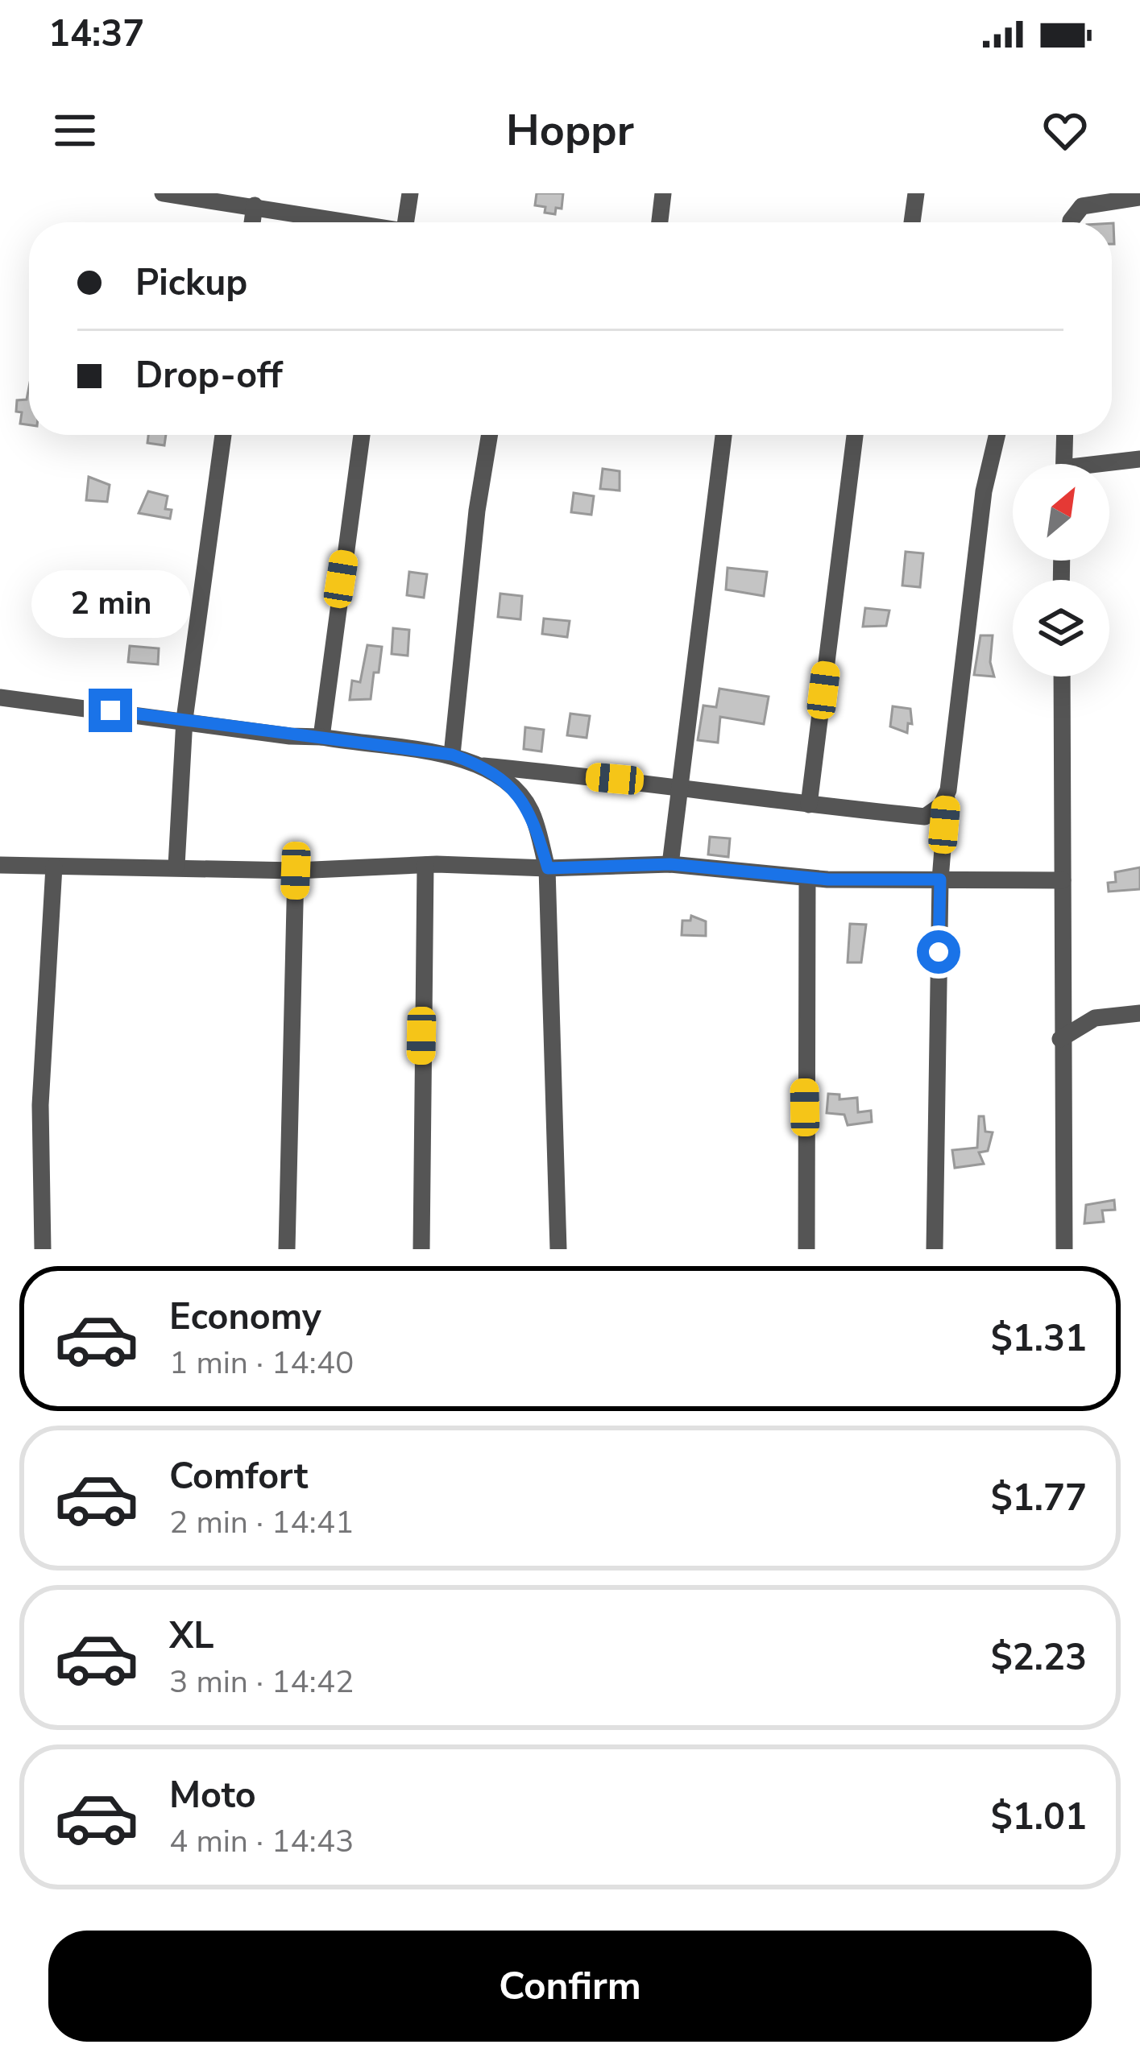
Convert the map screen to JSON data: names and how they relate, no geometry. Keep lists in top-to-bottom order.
{
  "north": "top right",
  "page": {
    "status": "14:37",
    "header": "Hoppr",
    "banner": ["Pickup", "Drop-off"],
    "bubble": "2 min",
    "list": [
      {
        "name": "Economy",
        "note": "1 min · 14:40",
        "value": "$1.31"
      },
      {
        "name": "Comfort",
        "note": "2 min · 14:41",
        "value": "$1.77"
      },
      {
        "name": "XL",
        "note": "3 min · 14:42",
        "value": "$2.23"
      },
      {
        "name": "Moto",
        "note": "4 min · 14:43",
        "value": "$1.01"
      }
    ],
    "buttons": "Confirm"
  }
}
